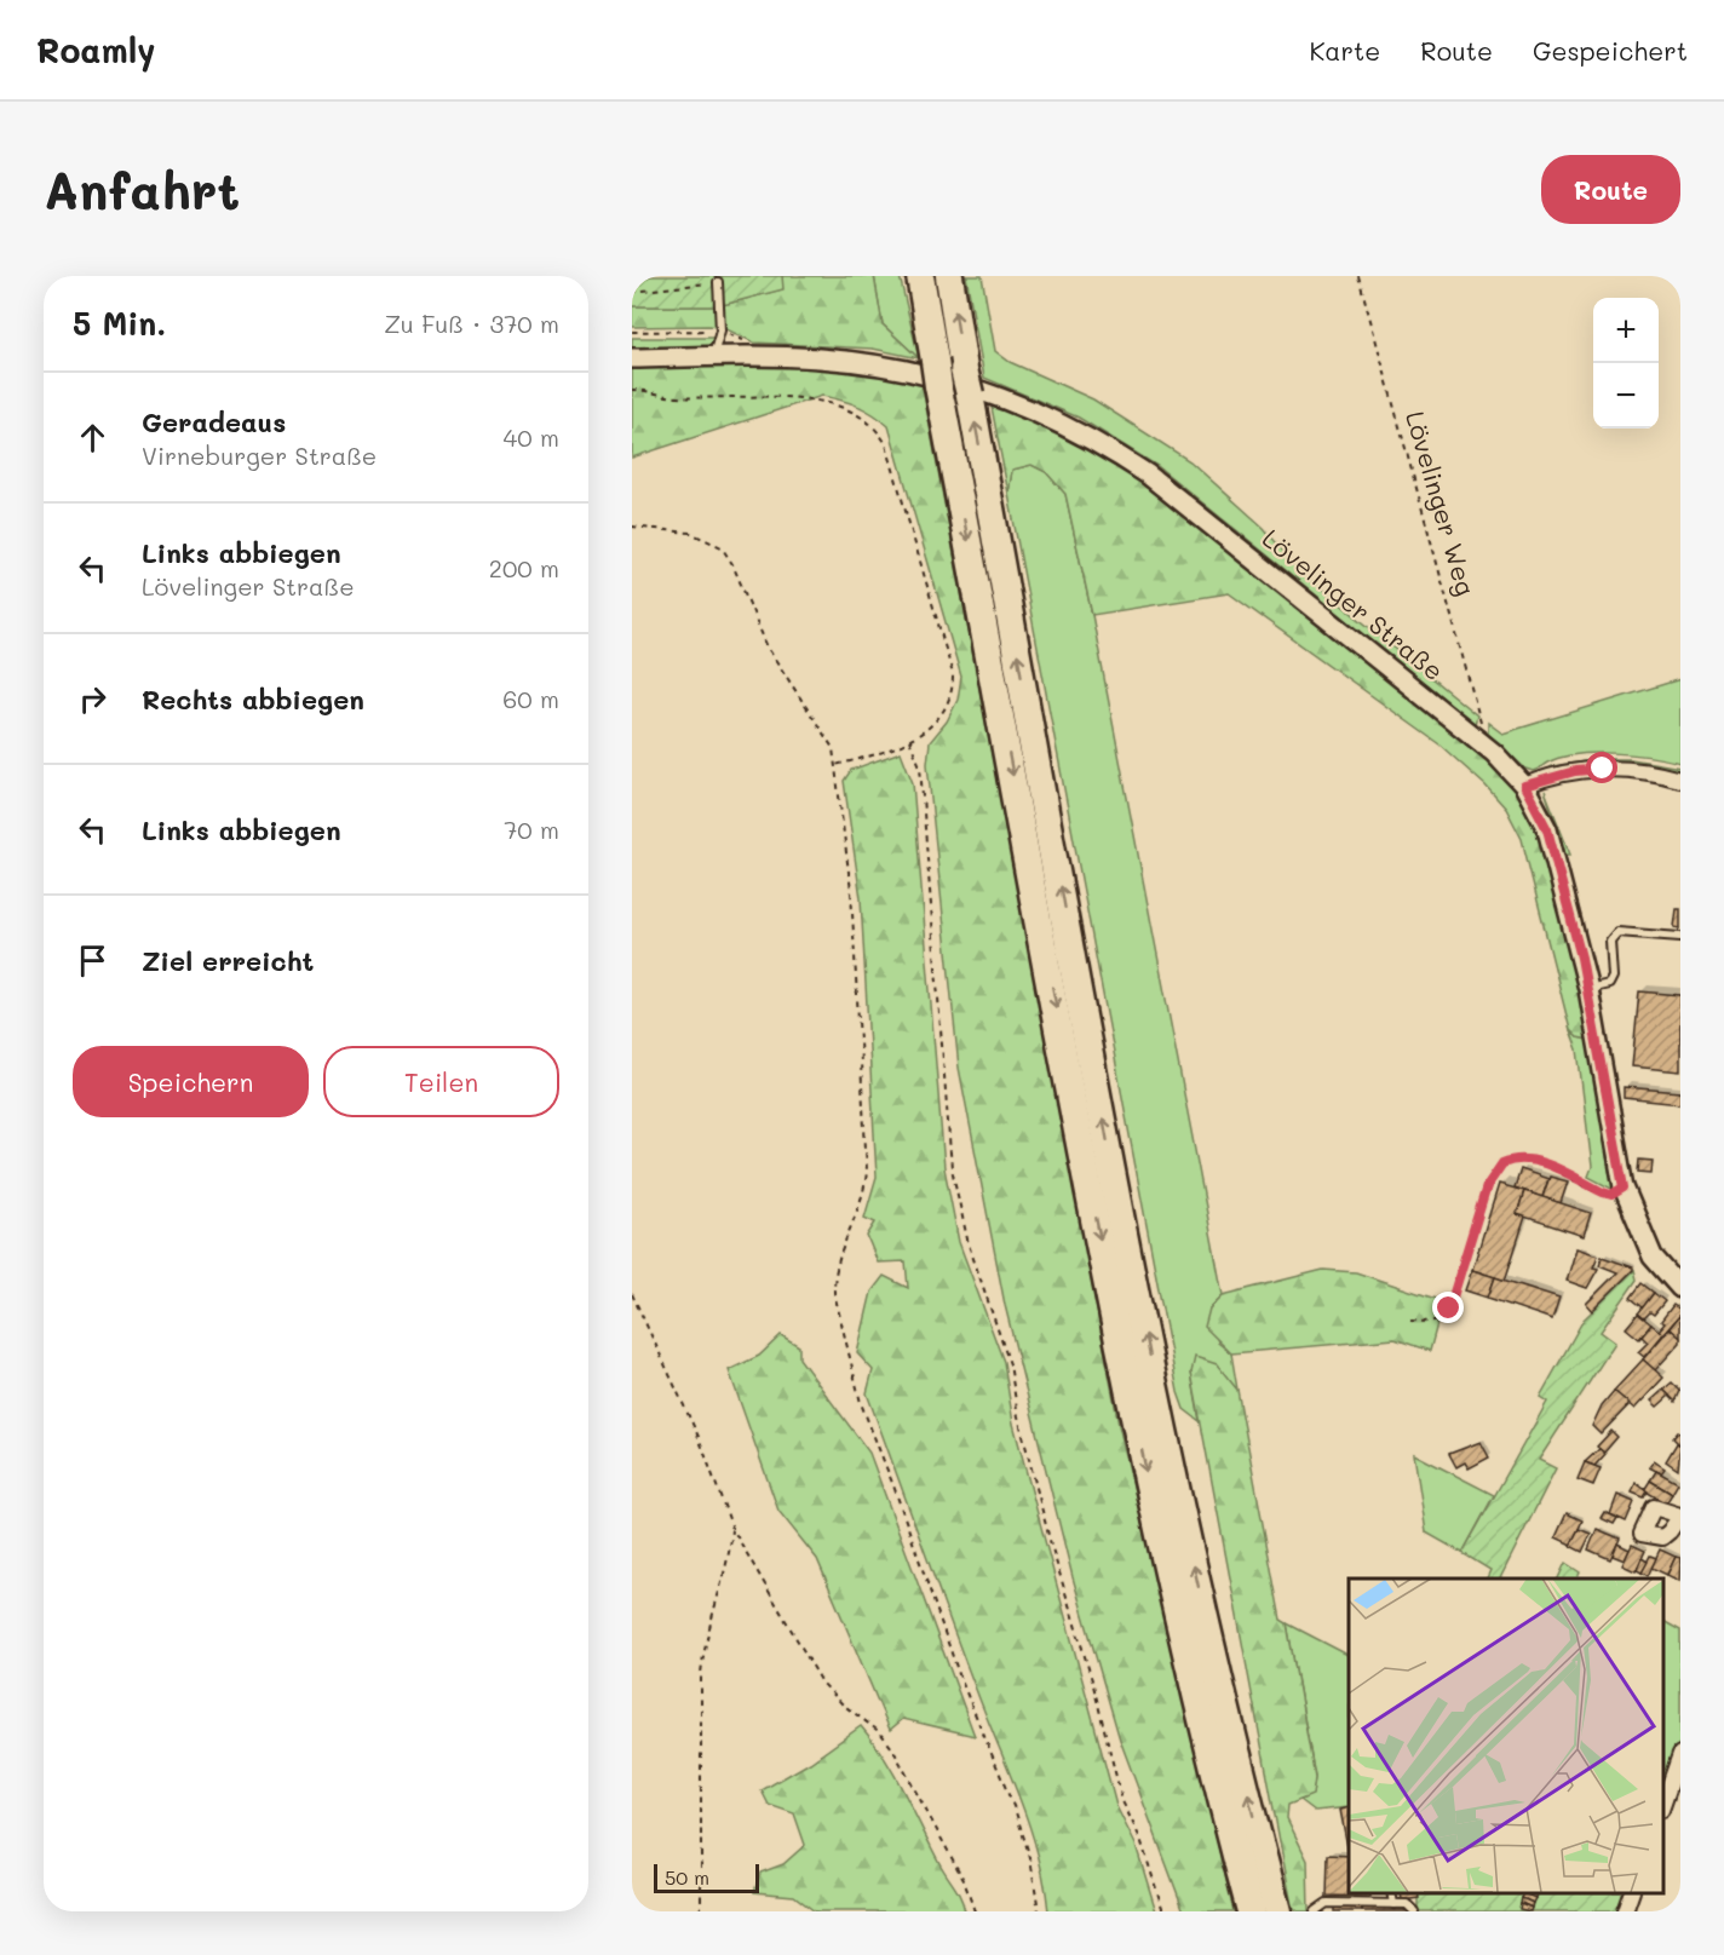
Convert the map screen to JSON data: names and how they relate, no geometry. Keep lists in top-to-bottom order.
{
  "streets": {
    "street": ["Lövelinger Straße"],
    "path": ["Lövelinger Weg"]
  },
  "crossings": [
    ["Lövelinger Weg", "Lövelinger Straße"]
  ],
  "scale_bar": "50 m",
  "page": {
    "header": "Roamly",
    "nav": ["Karte", "Route", "Gespeichert"],
    "buttons": [
      "Route",
      ["Speichern", "Teilen"]
    ],
    "title": "Anfahrt",
    "heading": ["5 Min.", "Zu Fuß · 370 m"],
    "map_buttons": ["+", "−"],
    "list": [
      ["Geradeaus", "Virneburger Straße", "40 m"],
      ["Links abbiegen", "Lövelinger Straße", "200 m"],
      ["Rechts abbiegen", "60 m"],
      ["Links abbiegen", "70 m"],
      "Ziel erreicht"
    ],
    "scale": "50 m"
  }
}
